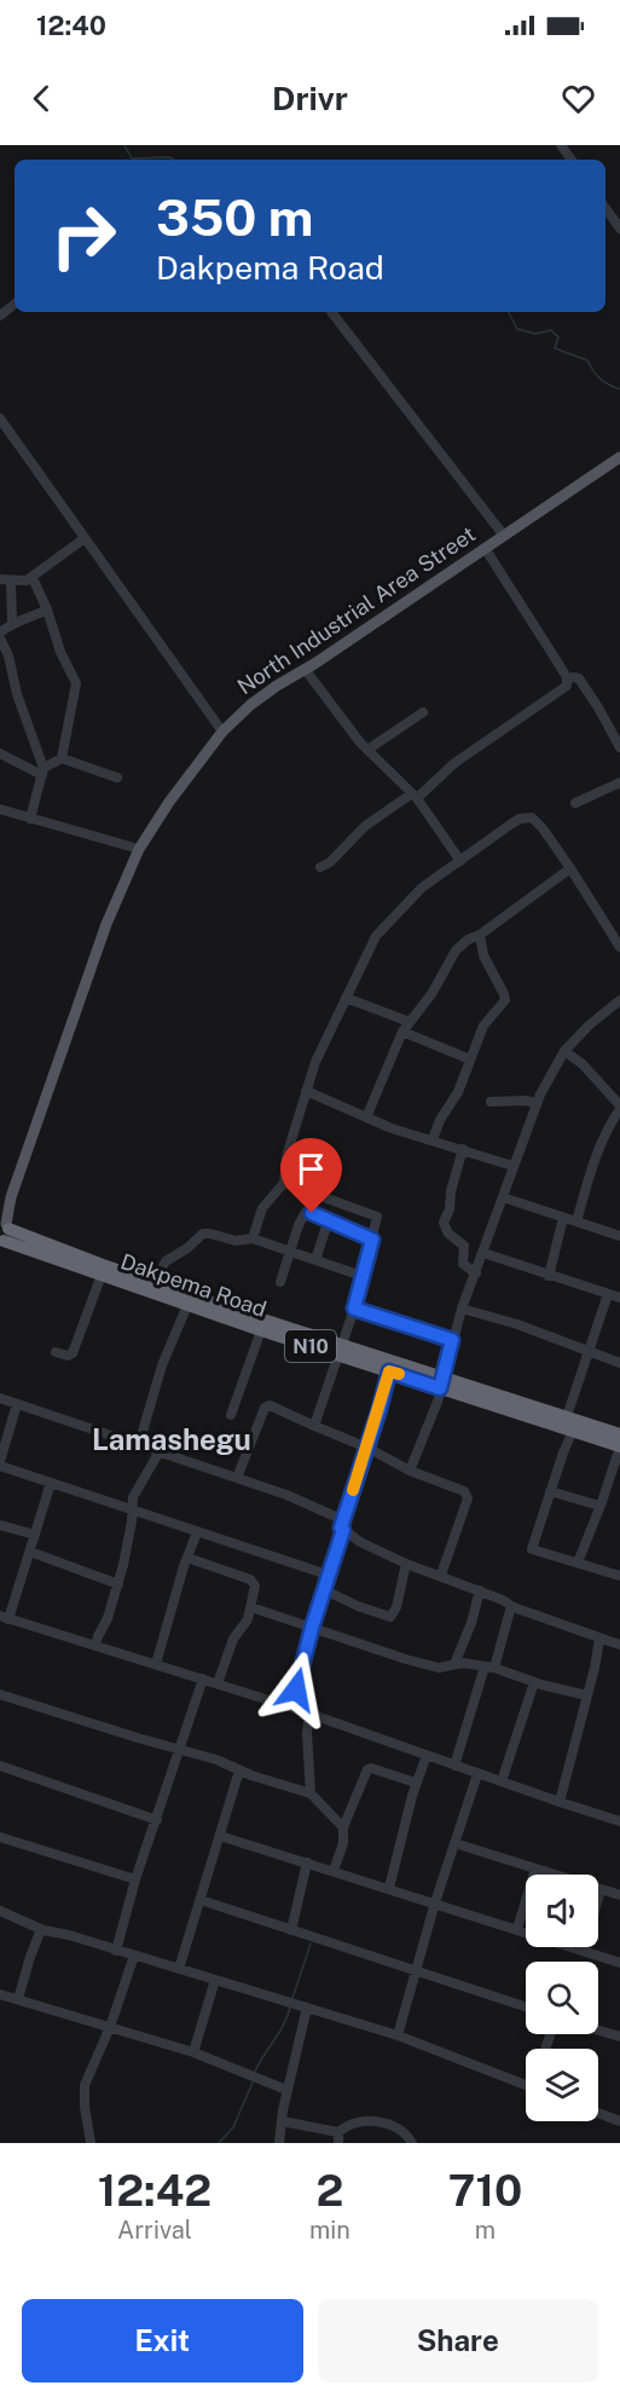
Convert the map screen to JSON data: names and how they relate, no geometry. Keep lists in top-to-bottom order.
{
  "streets": {
    "highway": ["Dakpema Road", "N10"],
    "main road": ["North Industrial Area Street"]
  },
  "crossings": [
    ["North Industrial Area Street", "Dakpema Road"]
  ],
  "districts": ["Lamashegu"],
  "page": {
    "status": "12:40",
    "header": "Drivr",
    "turn": ["350 m", "Dakpema Road"],
    "eta": [
      "12:42",
      "Arrival",
      "2",
      "min",
      "710",
      "m"
    ],
    "buttons": ["Exit", "Share"]
  }
}
